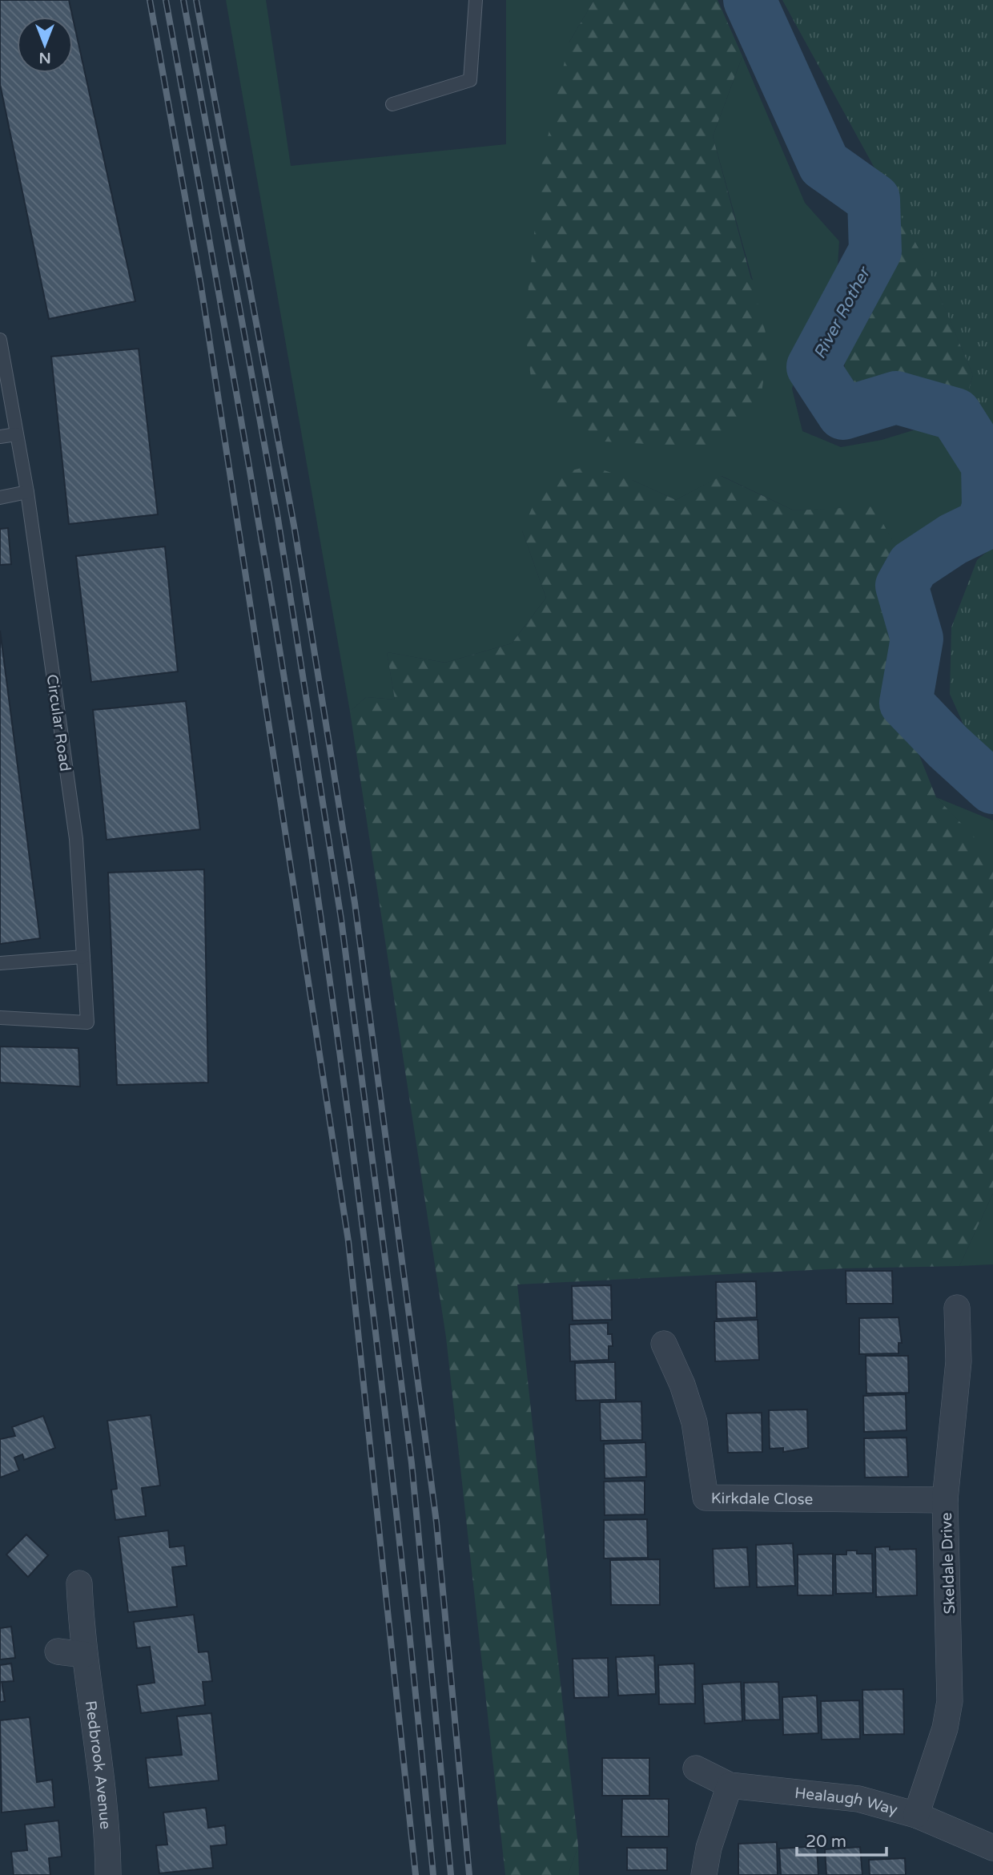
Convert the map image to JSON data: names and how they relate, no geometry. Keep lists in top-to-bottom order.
{
  "streets": {
    "street": [
      "Kirkdale Close",
      "Skeldale Drive",
      "Redbrook Avenue",
      "Healaugh Way"
    ],
    "lane": ["Circular Road"]
  },
  "crossings": [
    ["Kirkdale Close", "Skeldale Drive"],
    ["Skeldale Drive", "Healaugh Way"]
  ],
  "water": ["River Rother"],
  "scale_bar": "20 m",
  "north": "bottom"
}
